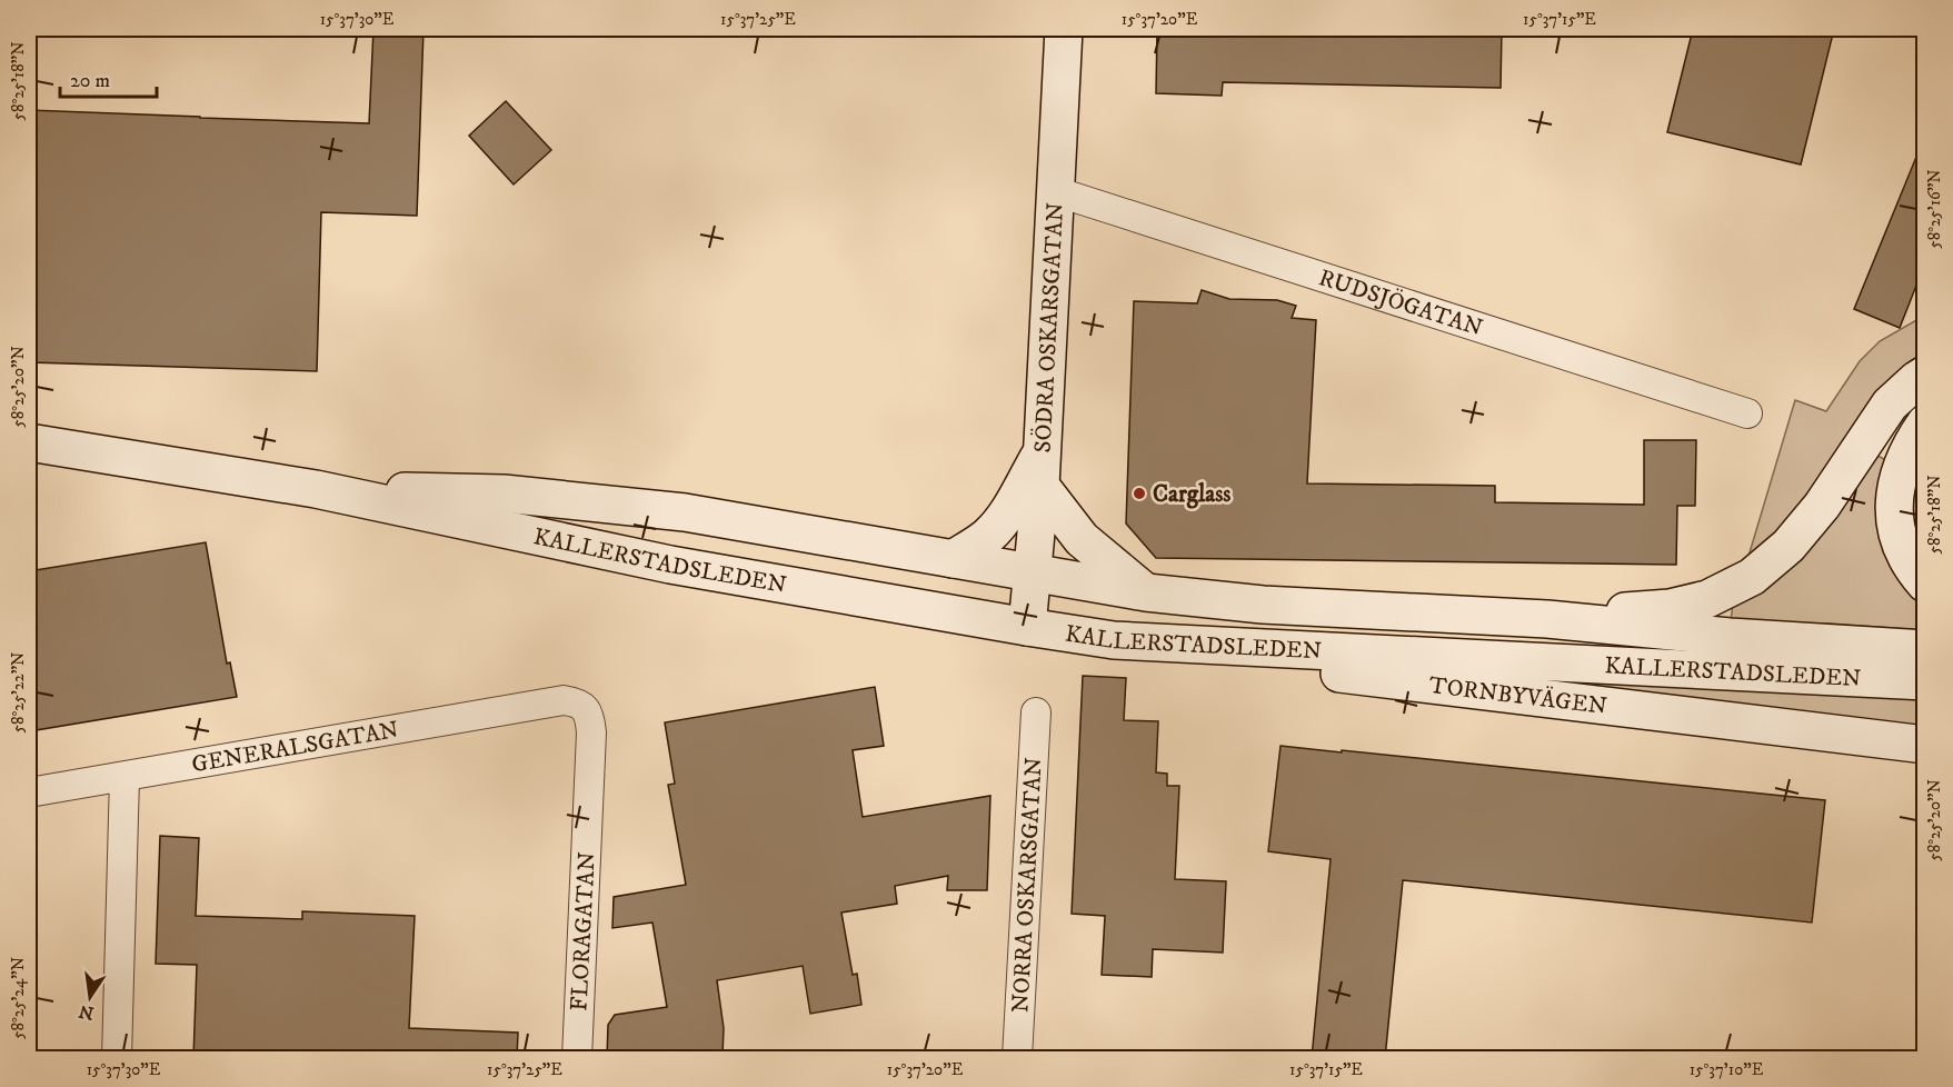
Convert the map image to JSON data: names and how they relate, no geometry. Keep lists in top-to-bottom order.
{
  "streets": {
    "main road": ["SÖDRA OSKARSGATAN", "KALLERSTADSLEDEN", "TORNBYVÄGEN"],
    "street": [
      "RUDSJÖGATAN",
      "GENERALSGATAN",
      "NORRA OSKARSGATAN",
      "FLORAGATAN"
    ]
  },
  "crossings": [
    ["RUDSJÖGATAN", "SÖDRA OSKARSGATAN"],
    ["SÖDRA OSKARSGATAN", "KALLERSTADSLEDEN"],
    ["KALLERSTADSLEDEN", "TORNBYVÄGEN"],
    ["GENERALSGATAN", "FLORAGATAN"]
  ],
  "places": ["Carglass"],
  "scale_bar": "20 m",
  "north": "bottom",
  "coordinates": [
    "15°37'30\"E",
    "15°37'25\"E",
    "15°37'20\"E",
    "15°37'15\"E",
    "58°25'18\"N",
    "58°25'16\"N",
    "58°25'20\"N",
    "58°25'22\"N",
    "58°25'24\"N",
    "15°37'10\"E"
  ]
}
